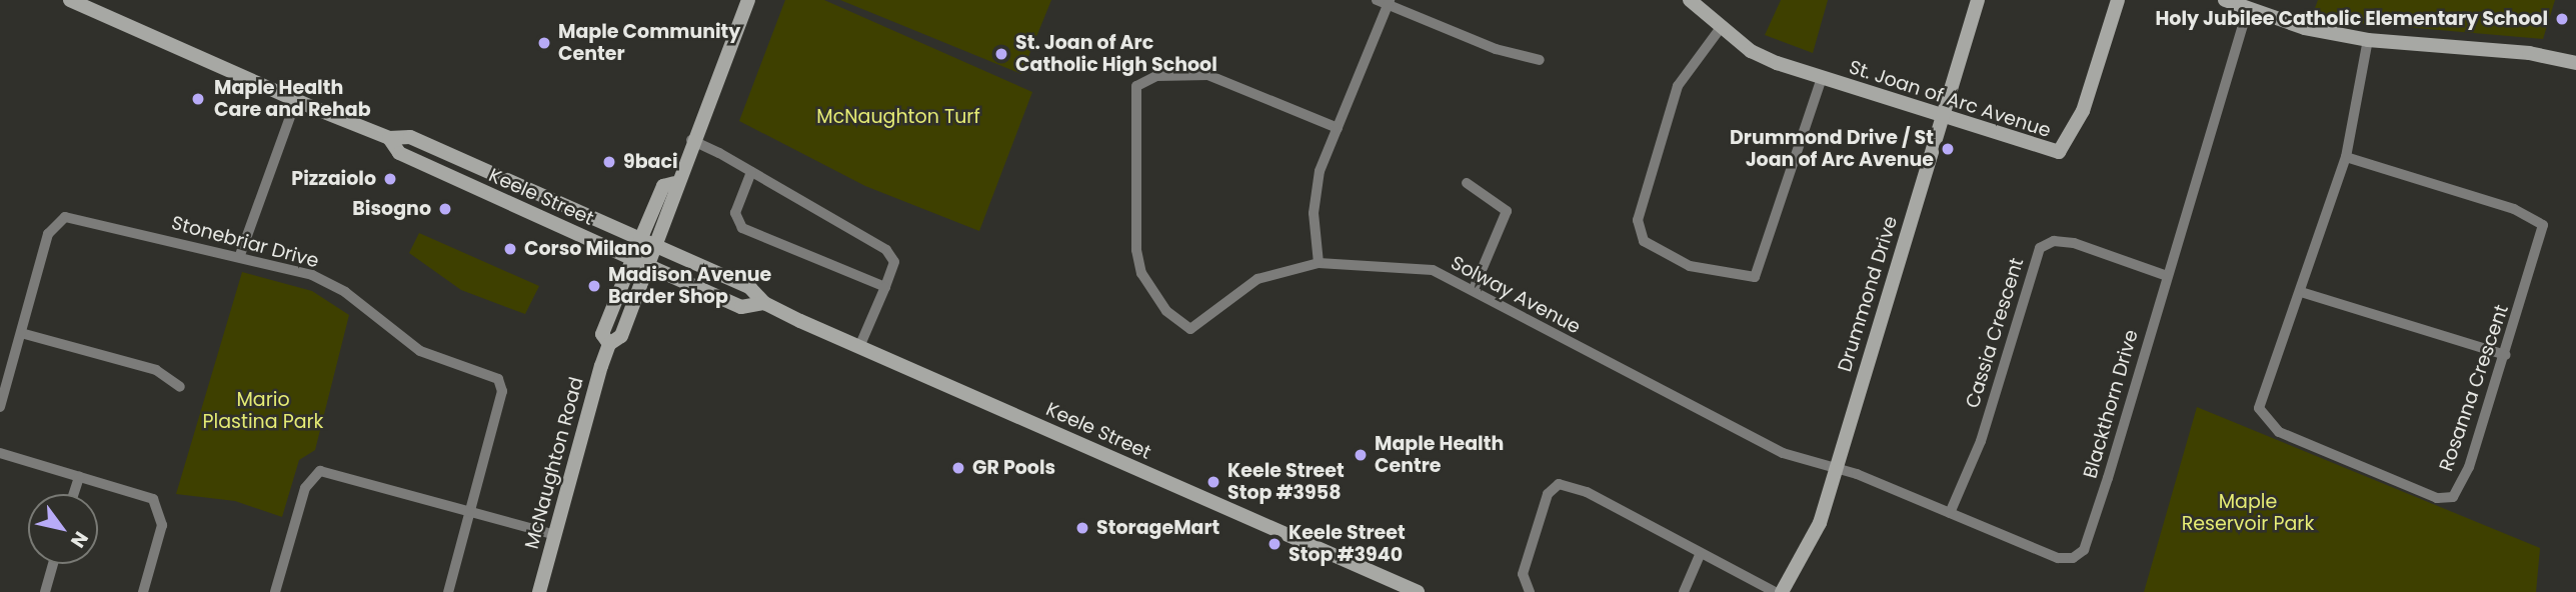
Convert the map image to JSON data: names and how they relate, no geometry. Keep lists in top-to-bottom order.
{
  "streets": {
    "street": [
      "St. Joan of Arc Avenue",
      "Keele Street",
      "Stonebriar Drive",
      "Drummond Drive",
      "Solway Avenue",
      "Cassia Crescent",
      "Rosanna Crescent",
      "Blackthorn Drive",
      "McNaughton Road"
    ]
  },
  "crossings": [
    ["St. Joan of Arc Avenue", "Drummond Drive"],
    ["Keele Street", "McNaughton Road"],
    ["Drummond Drive", "Solway Avenue"],
    ["Drummond Drive", "Blackthorn Drive"],
    ["Solway Avenue", "Blackthorn Drive"],
    ["Cassia Crescent", "Blackthorn Drive"]
  ],
  "parks": ["McNaughton Turf", "Mario Plastina Park", "Maple Reservoir Park"],
  "places": [
    "Holy Jubilee Catholic Elementary School",
    "Maple Community Center",
    "St. Joan of Arc Catholic High School",
    "Maple Health Care and Rehab",
    "Drummond Drive / St Joan of Arc Avenue",
    "9baci",
    "Pizzaiolo",
    "Bisogno",
    "Corso Milano",
    "Madison Avenue Barder Shop",
    "Maple Health Centre",
    "GR Pools",
    "Keele Street Stop #3958",
    "StorageMart",
    "Keele Street Stop #3940"
  ],
  "north": "bottom right"
}
